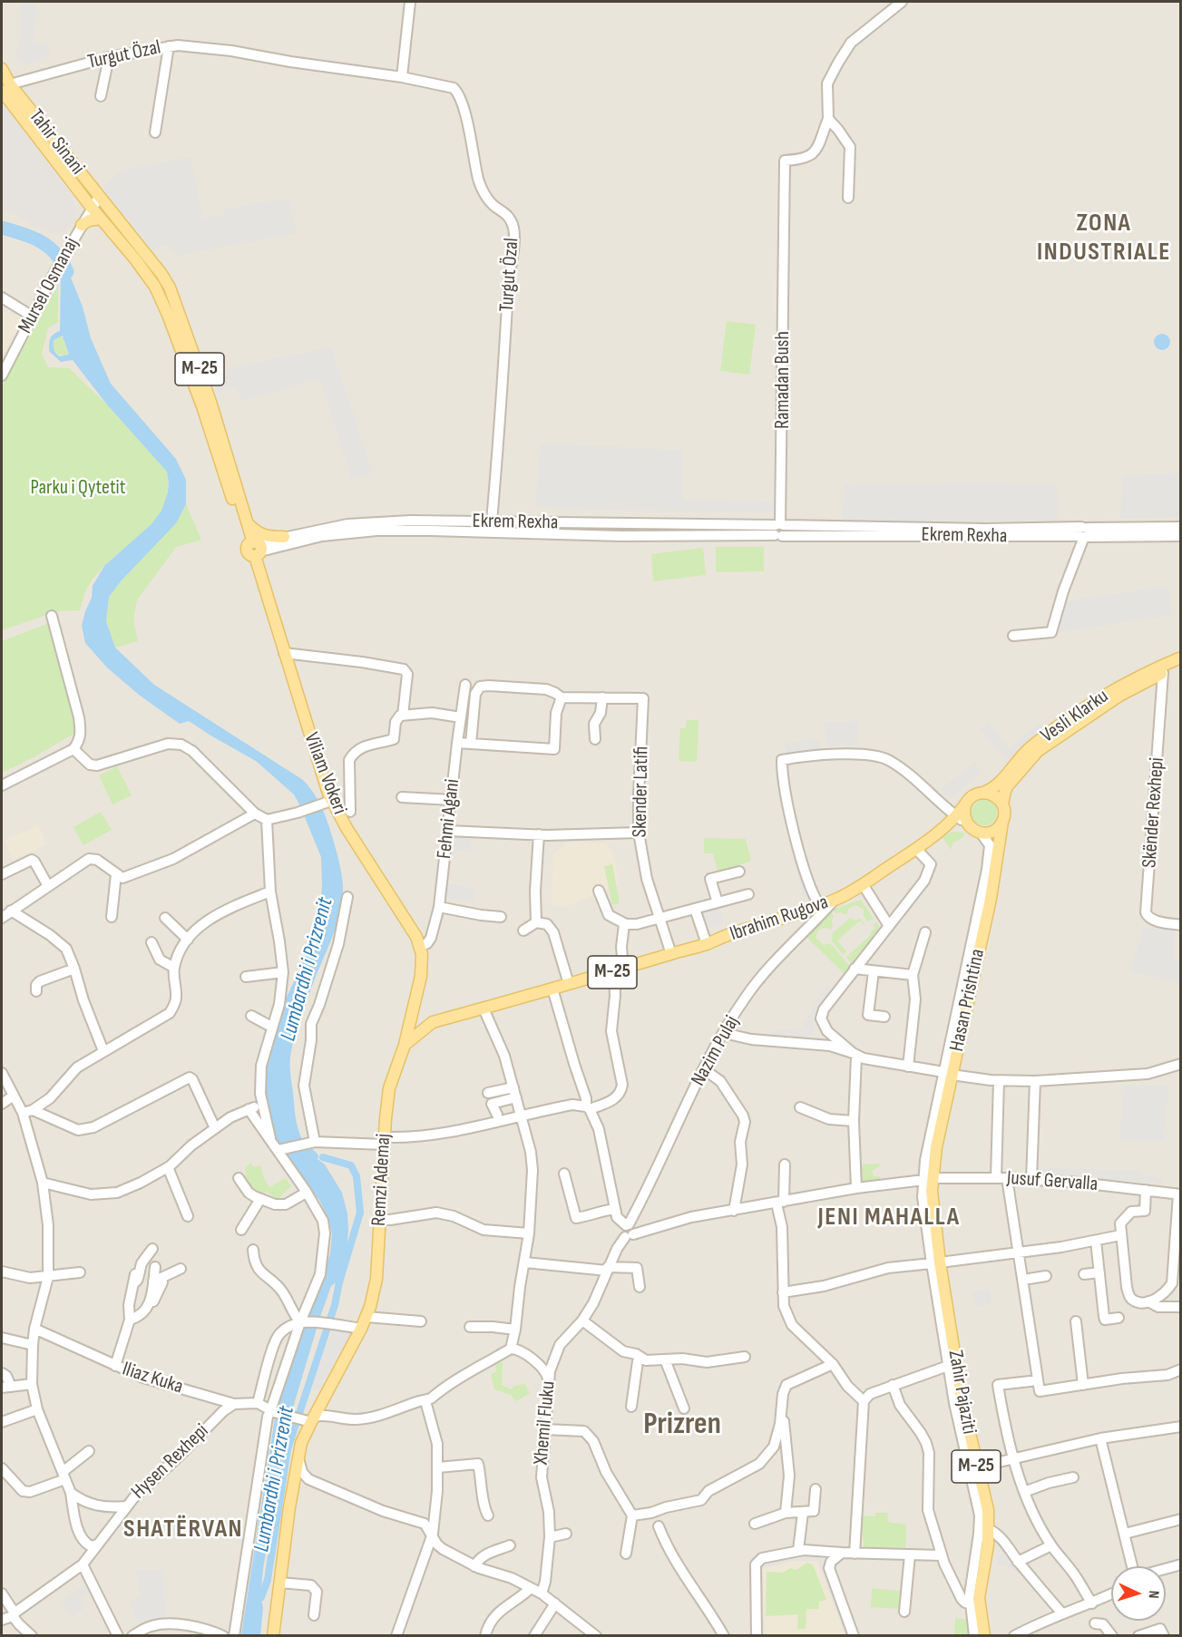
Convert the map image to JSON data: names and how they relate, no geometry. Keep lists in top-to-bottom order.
{
  "streets": {
    "main road": [
      "Tahir Sinani",
      "M-25",
      "Vesli Klarku",
      "Viliam Vokeri",
      "Ibrahim Rugova",
      "Hasan Prishtina",
      "Remzi Ademaj",
      "Zahir Pajaziti"
    ],
    "street": [
      "Turgut Özal",
      "Mursel Osmanaj",
      "Ramadan Bush",
      "Ekrem Rexha",
      "Skender Latifi",
      "Skënder Rexhepi",
      "Fehmi Agani",
      "Nazim Pulaj",
      "Jusuf Gervalla",
      "Iliaz Kuka",
      "Xhemil Fluku",
      "Hysen Rexhepi"
    ]
  },
  "crossings": [
    ["Turgut Özal", "Tahir Sinani"],
    ["Turgut Özal", "Ekrem Rexha"],
    ["Tahir Sinani", "Mursel Osmanaj"],
    ["Tahir Sinani", "Viliam Vokeri"],
    ["M-25", "Vesli Klarku"],
    ["M-25", "Ibrahim Rugova"],
    ["M-25", "Hasan Prishtina"],
    ["Ramadan Bush", "Ekrem Rexha"],
    ["Ekrem Rexha", "Viliam Vokeri"],
    ["Vesli Klarku", "Skënder Rexhepi"],
    ["Vesli Klarku", "Ibrahim Rugova"],
    ["Vesli Klarku", "Hasan Prishtina"],
    ["Viliam Vokeri", "Fehmi Agani"],
    ["Viliam Vokeri", "Ibrahim Rugova"],
    ["Viliam Vokeri", "Remzi Ademaj"],
    ["Skender Latifi", "Ibrahim Rugova"],
    ["Ibrahim Rugova", "Hasan Prishtina"],
    ["Ibrahim Rugova", "Nazim Pulaj"],
    ["Ibrahim Rugova", "Remzi Ademaj"],
    ["Hasan Prishtina", "Jusuf Gervalla"],
    ["Hasan Prishtina", "Zahir Pajaziti"],
    ["Jusuf Gervalla", "Zahir Pajaziti"],
    ["Jusuf Gervalla", "Xhemil Fluku"],
    ["Iliaz Kuka", "Hysen Rexhepi"]
  ],
  "districts": [
    "ZONA INDUSTRIALE",
    "JENI MAHALLA",
    "Prizren",
    "SHATËRVAN"
  ],
  "water": ["Lumbardhi i Prizrenit"],
  "parks": ["Parku i Qytetit"],
  "north": "right"
}
